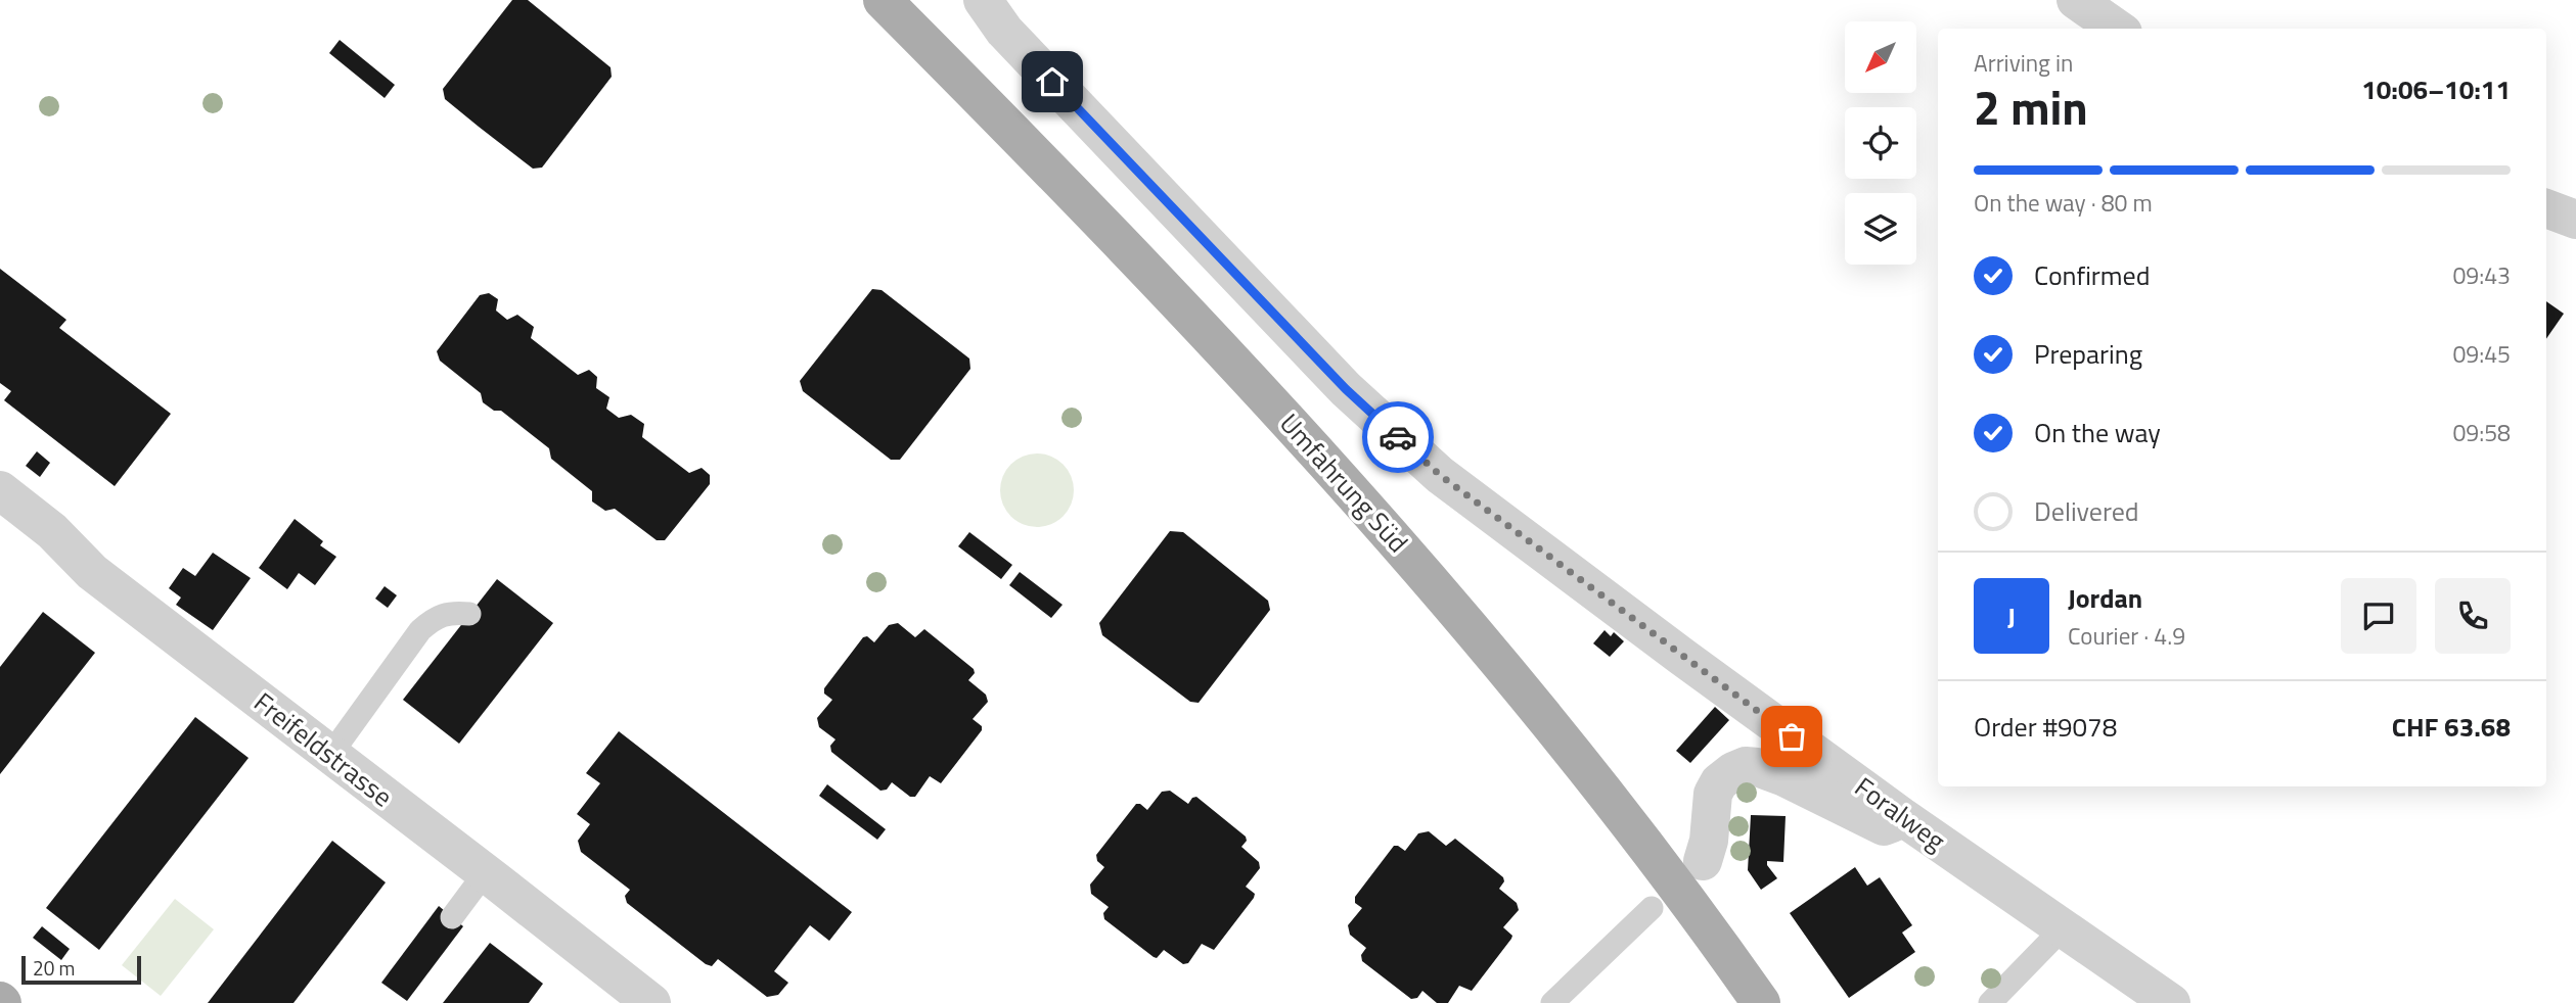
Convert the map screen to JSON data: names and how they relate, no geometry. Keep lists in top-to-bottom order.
{
  "streets": {
    "main road": ["Umfahrung Süd"],
    "street": ["Freifeldstrasse", "Foralweg"]
  },
  "scale_bar": "20 m",
  "north": "bottom left",
  "page": {
    "heading": ["2 min", "Arriving in", "10:06–10:11"],
    "panel": [
      "Jordan",
      "Courier · 4.9",
      "Order #9078",
      "CHF 63.68"
    ],
    "bar": "On the way · 80 m",
    "list": [
      ["Confirmed", "09:43"],
      ["Preparing", "09:45"],
      ["On the way", "09:58"],
      "Delivered"
    ],
    "round": "J",
    "scale": "20 m"
  }
}
